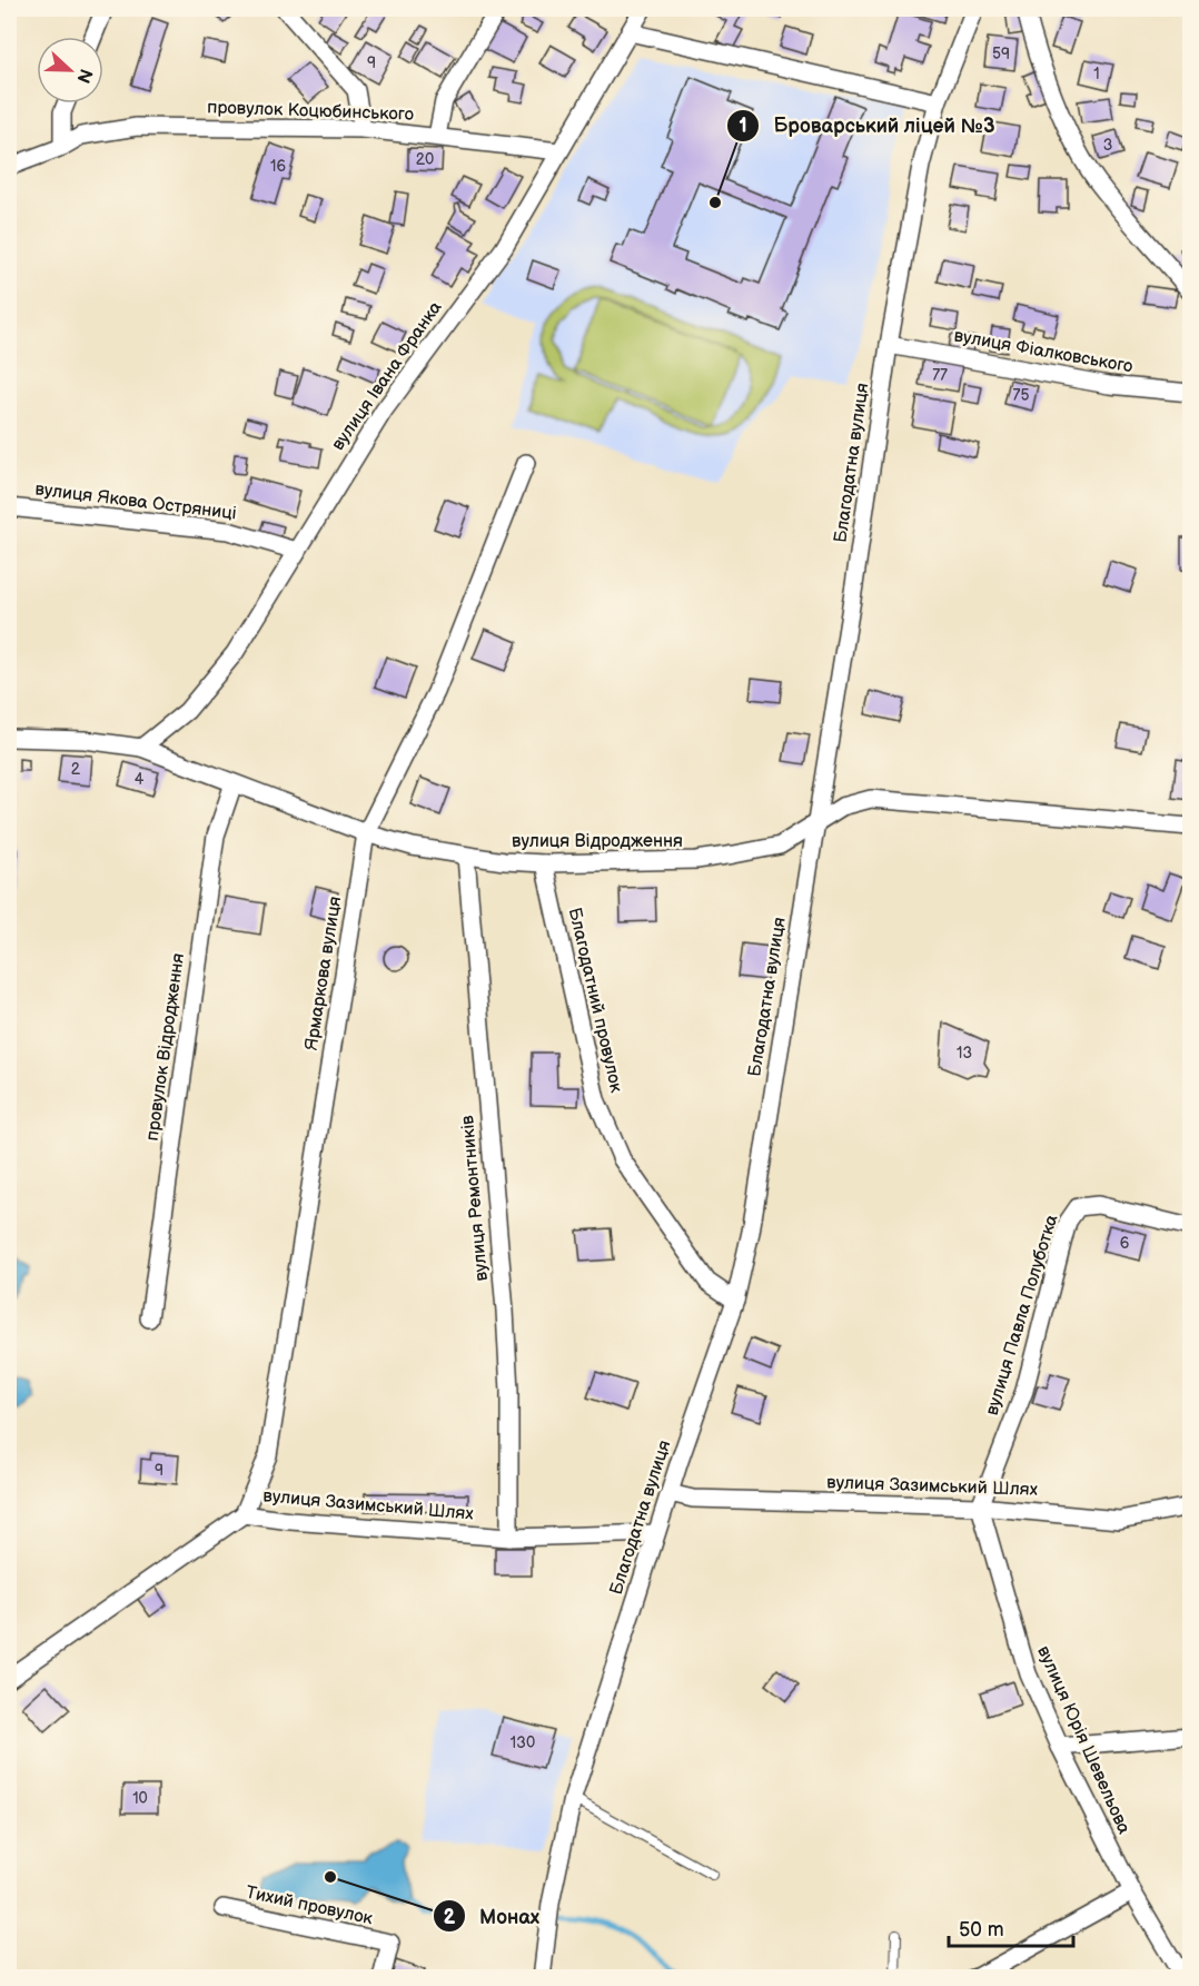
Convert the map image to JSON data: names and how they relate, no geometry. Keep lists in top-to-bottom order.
{
  "streets": {
    "street": [
      "провулок Коцюбинського",
      "вулиця Фіалковського",
      "вулиця Івана Франка",
      "Благодатна вулиця",
      "вулиця Якова Остряниці",
      "вулиця Відродження",
      "Ярмаркова вулиця",
      "Благодатний провулок",
      "провулок Відродження",
      "вулиця Ремонтників",
      "вулиця Павла Полуботка",
      "вулиця Зазимський Шлях",
      "вулиця Юрія Шевельова",
      "Тихий провулок"
    ]
  },
  "crossings": [
    ["провулок Коцюбинського", "вулиця Івана Франка"],
    ["вулиця Фіалковського", "Благодатна вулиця"],
    ["вулиця Івана Франка", "вулиця Якова Остряниці"],
    ["вулиця Івана Франка", "вулиця Відродження"],
    ["Благодатна вулиця", "вулиця Відродження"],
    ["Благодатна вулиця", "Благодатний провулок"],
    ["Благодатна вулиця", "вулиця Зазимський Шлях"],
    ["вулиця Відродження", "Ярмаркова вулиця"],
    ["вулиця Відродження", "Благодатний провулок"],
    ["вулиця Відродження", "провулок Відродження"],
    ["вулиця Відродження", "вулиця Ремонтників"],
    ["Ярмаркова вулиця", "вулиця Зазимський Шлях"],
    ["вулиця Ремонтників", "вулиця Зазимський Шлях"],
    ["вулиця Павла Полуботка", "вулиця Зазимський Шлях"],
    ["вулиця Павла Полуботка", "вулиця Юрія Шевельова"],
    ["вулиця Зазимський Шлях", "вулиця Юрія Шевельова"]
  ],
  "places": ["Броварський ліцей №3", "Монах"],
  "house_numbers": [
    "59",
    "9",
    "1",
    "3",
    "20",
    "16",
    "77",
    "75",
    "2",
    "4",
    "13",
    "6",
    "9",
    "130",
    "10"
  ],
  "scale_bar": "50 m",
  "north": "right"
}
